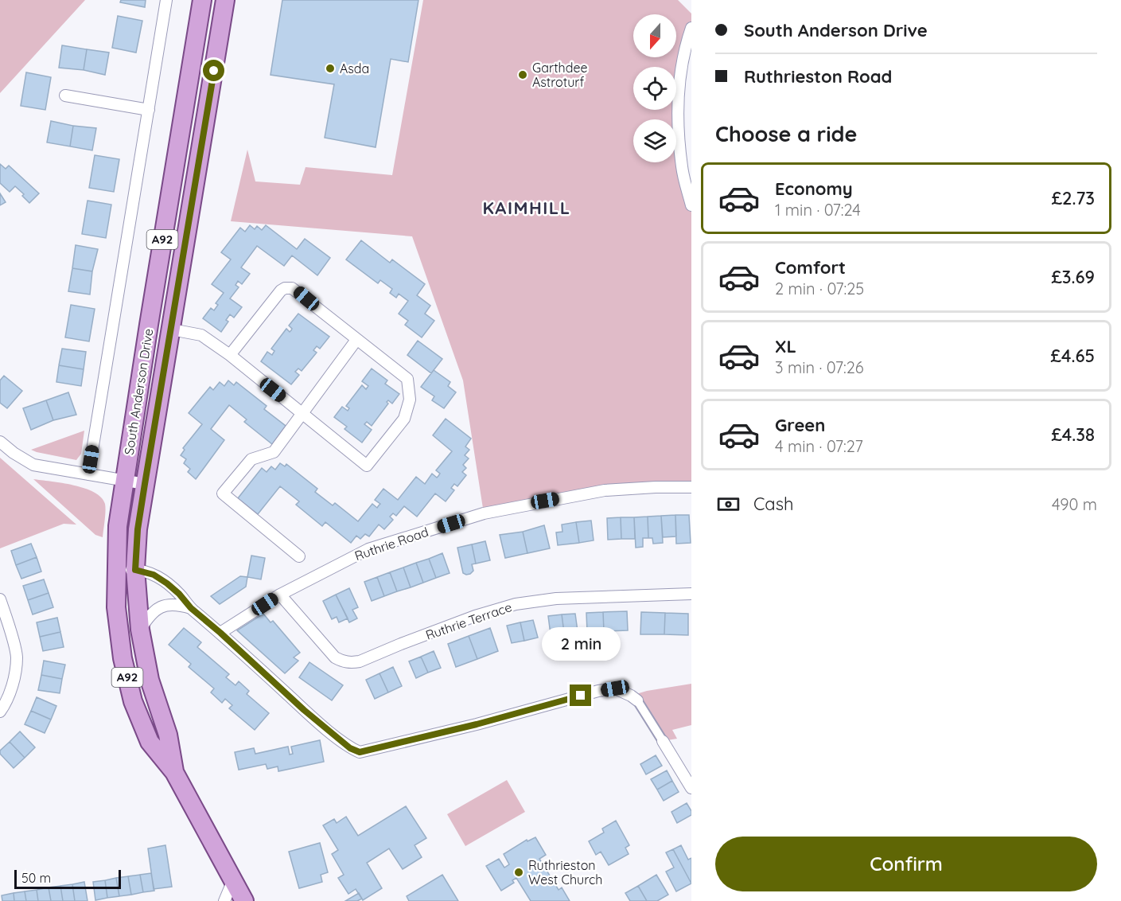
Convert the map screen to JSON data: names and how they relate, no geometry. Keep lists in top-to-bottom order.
{
  "streets": {
    "main road": ["A92", "South Anderson Drive"],
    "street": ["Ruthrie Road", "Ruthrie Terrace"]
  },
  "crossings": [
    ["Ruthrie Road", "Ruthrie Terrace"]
  ],
  "districts": ["KAIMHILL"],
  "places": ["Asda", "Garthdee Astroturf", "Ruthrieston West Church"],
  "scale_bar": "50 m",
  "north": "bottom",
  "page": {
    "banner": ["South Anderson Drive", "Ruthrieston Road"],
    "heading": "Choose a ride",
    "list": [
      {
        "name": "Economy",
        "note": "1 min · 07:24",
        "value": "£2.73"
      },
      {
        "name": "Comfort",
        "note": "2 min · 07:25",
        "value": "£3.69"
      },
      {
        "name": "XL",
        "note": "3 min · 07:26",
        "value": "£4.65"
      },
      {
        "name": "Green",
        "note": "4 min · 07:27",
        "value": "£4.38"
      }
    ],
    "pay": ["Cash", "490 m"],
    "bubble": "2 min",
    "buttons": "Confirm",
    "scale": "50 m"
  }
}
